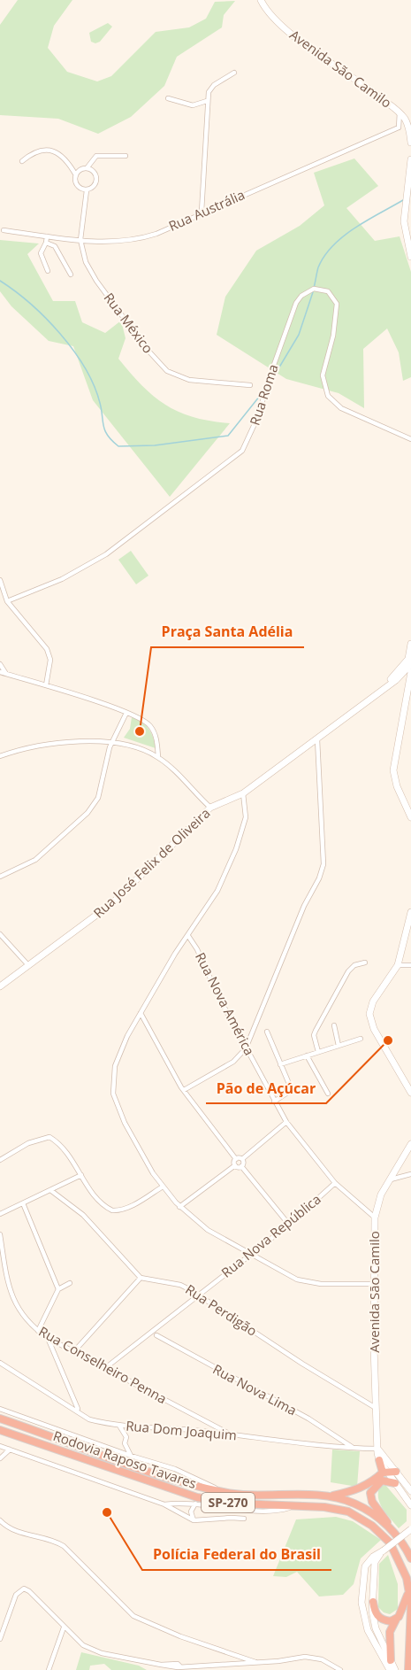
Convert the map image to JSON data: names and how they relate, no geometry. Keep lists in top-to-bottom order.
{
  "streets": {
    "highway": ["Rodovia Raposo Tavares", "SP-270"],
    "main road": ["Avenida São Camilo", "Rua José Felix de Oliveira"],
    "street": [
      "Rua Austrália",
      "Rua México",
      "Rua Roma",
      "Rua Nova América",
      "Rua Nova República",
      "Rua Perdigão",
      "Rua Conselheiro Penna",
      "Rua Nova Lima",
      "Rua Dom Joaquim"
    ]
  },
  "crossings": [
    ["Avenida São Camilo", "Rua Nova América"],
    ["Avenida São Camilo", "Rua Perdigão"],
    ["Avenida São Camilo", "Rua Dom Joaquim"],
    ["Rua Austrália", "Rua México"],
    ["Rua Nova América", "Rua Nova República"],
    ["Rua Nova República", "Rua Perdigão"],
    ["Rua Nova República", "Rua Conselheiro Penna"],
    ["Rua Conselheiro Penna", "Rua Dom Joaquim"],
    ["Rua Nova Lima", "Rua Dom Joaquim"]
  ],
  "places": ["Praça Santa Adélia", "Pão de Açúcar", "Polícia Federal do Brasil"]
}
